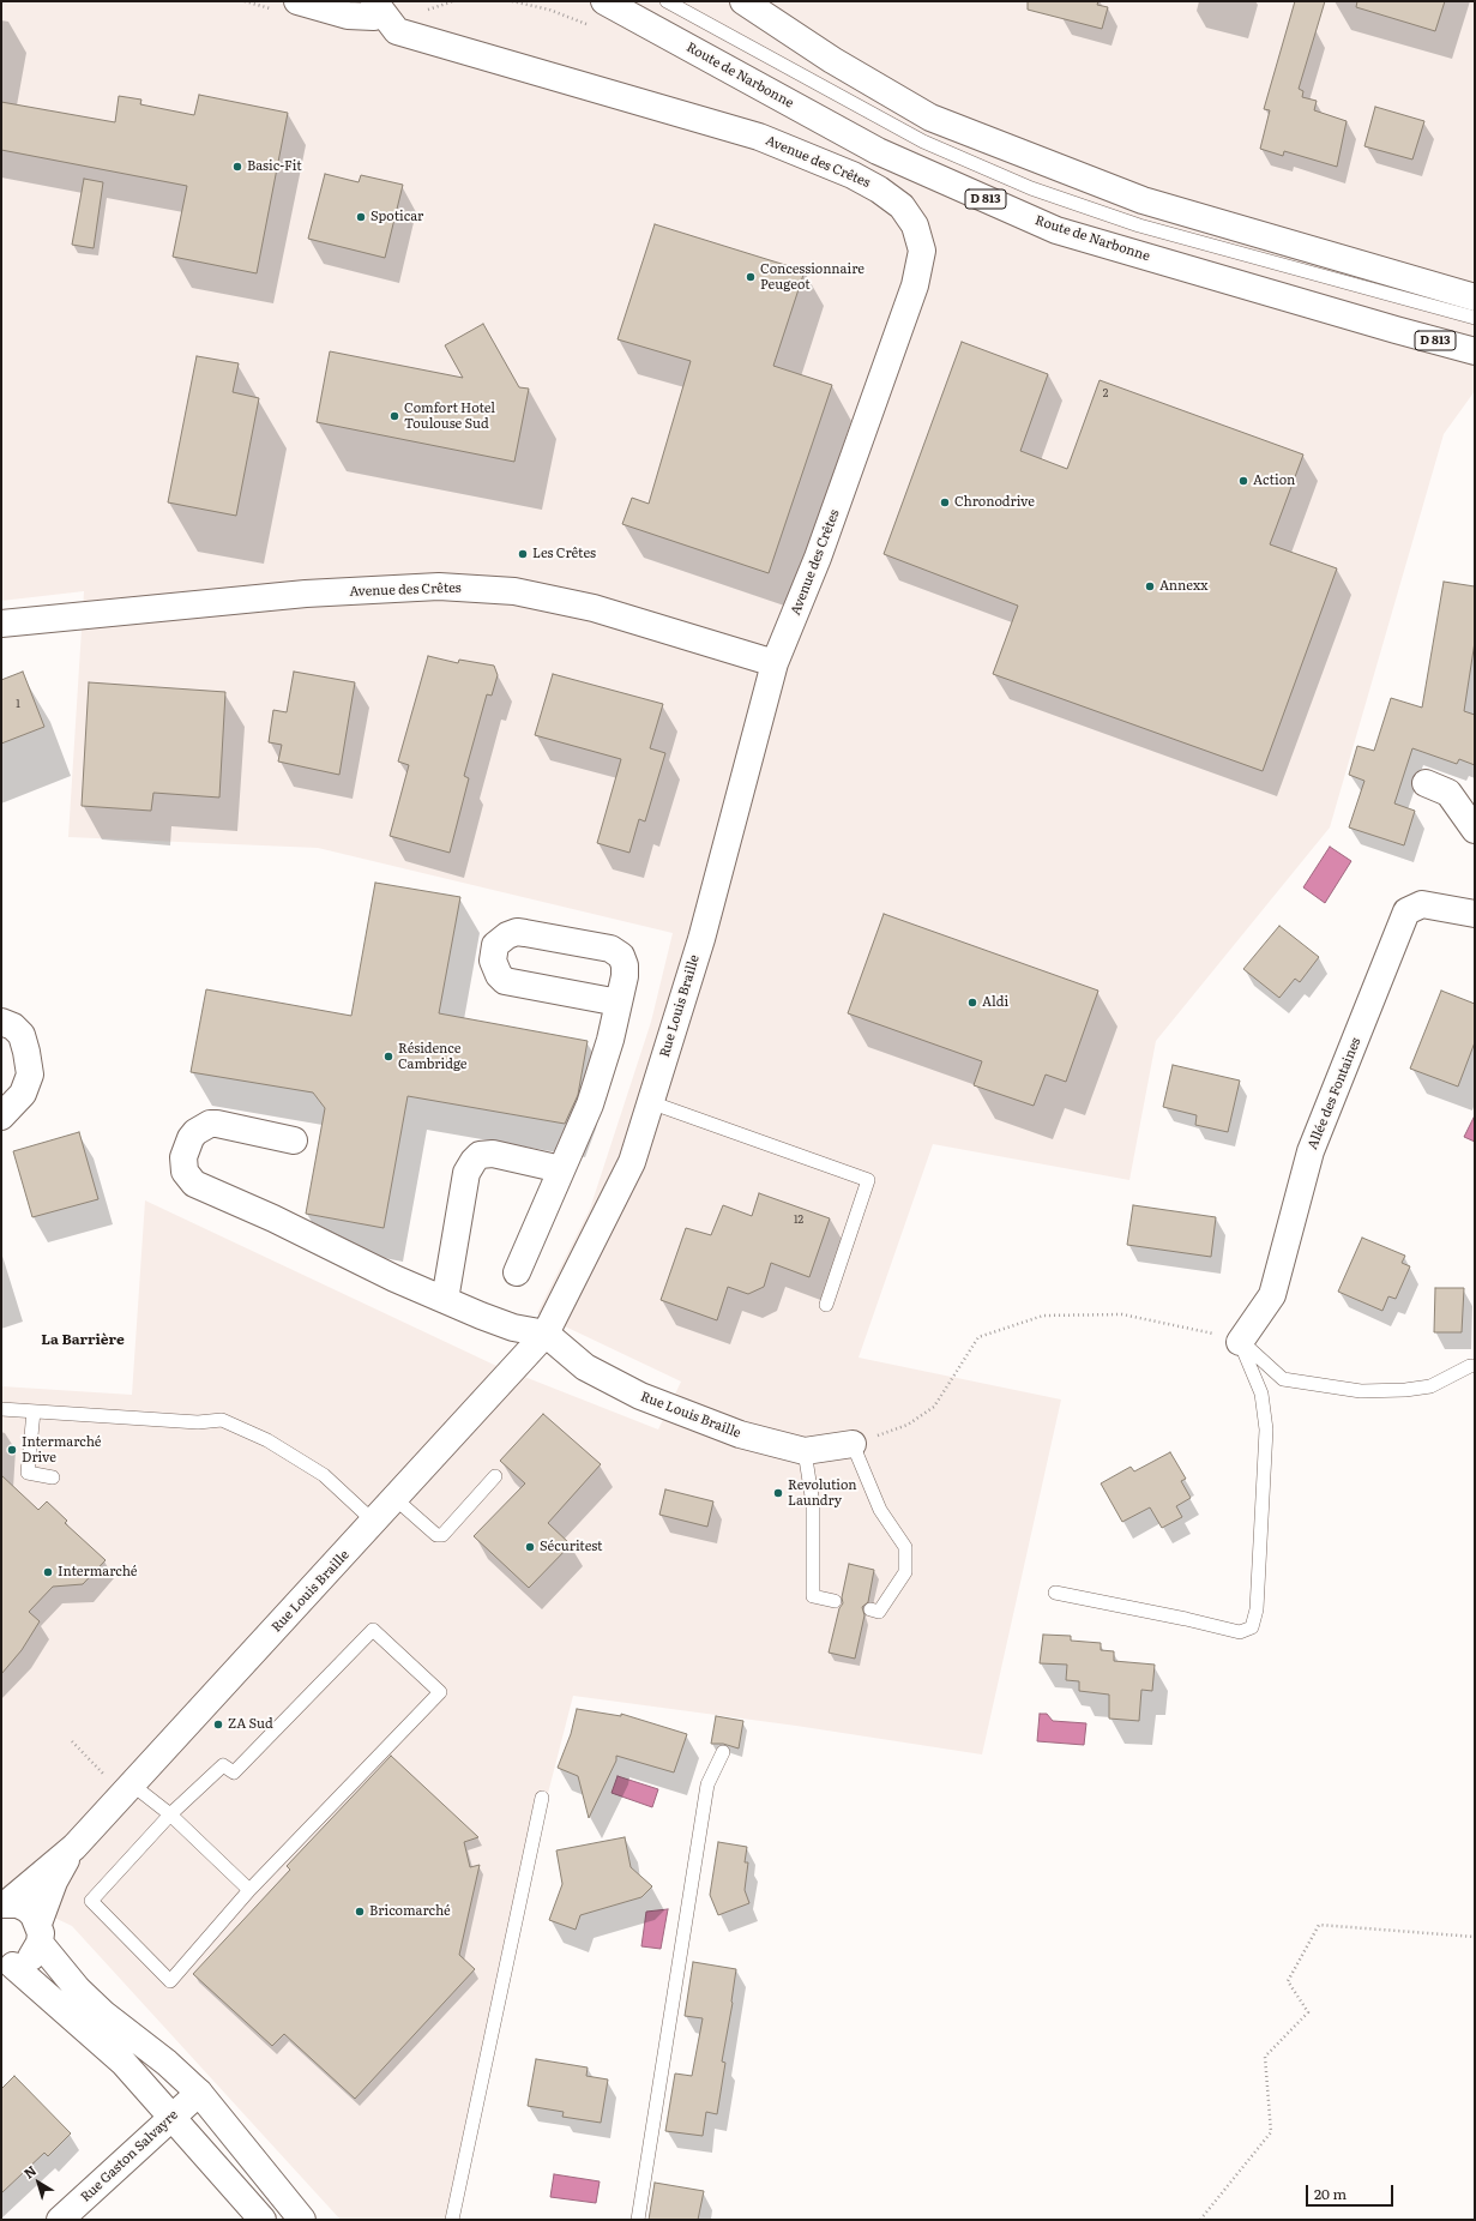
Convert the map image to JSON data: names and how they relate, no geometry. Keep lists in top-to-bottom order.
{
  "streets": {
    "street": [
      "Route de Narbonne",
      "Avenue des Crêtes",
      "D 813",
      "Rue Louis Braille",
      "Allée des Fontaines",
      "Rue Gaston Salvayre"
    ]
  },
  "crossings": [
    ["Avenue des Crêtes", "Rue Louis Braille"]
  ],
  "districts": ["La Barrière"],
  "places": [
    "Basic-Fit",
    "Spoticar",
    "Concessionnaire Peugeot",
    "Comfort Hotel Toulouse Sud",
    "Action",
    "Chronodrive",
    "Les Crêtes",
    "Annexx",
    "Aldi",
    "Résidence Cambridge",
    "Intermarché Drive",
    "Revolution Laundry",
    "Sécuritest",
    "Intermarché",
    "ZA Sud",
    "Bricomarché"
  ],
  "house_numbers": ["2", "1", "12"],
  "scale_bar": "20 m",
  "north": "top left"
}
